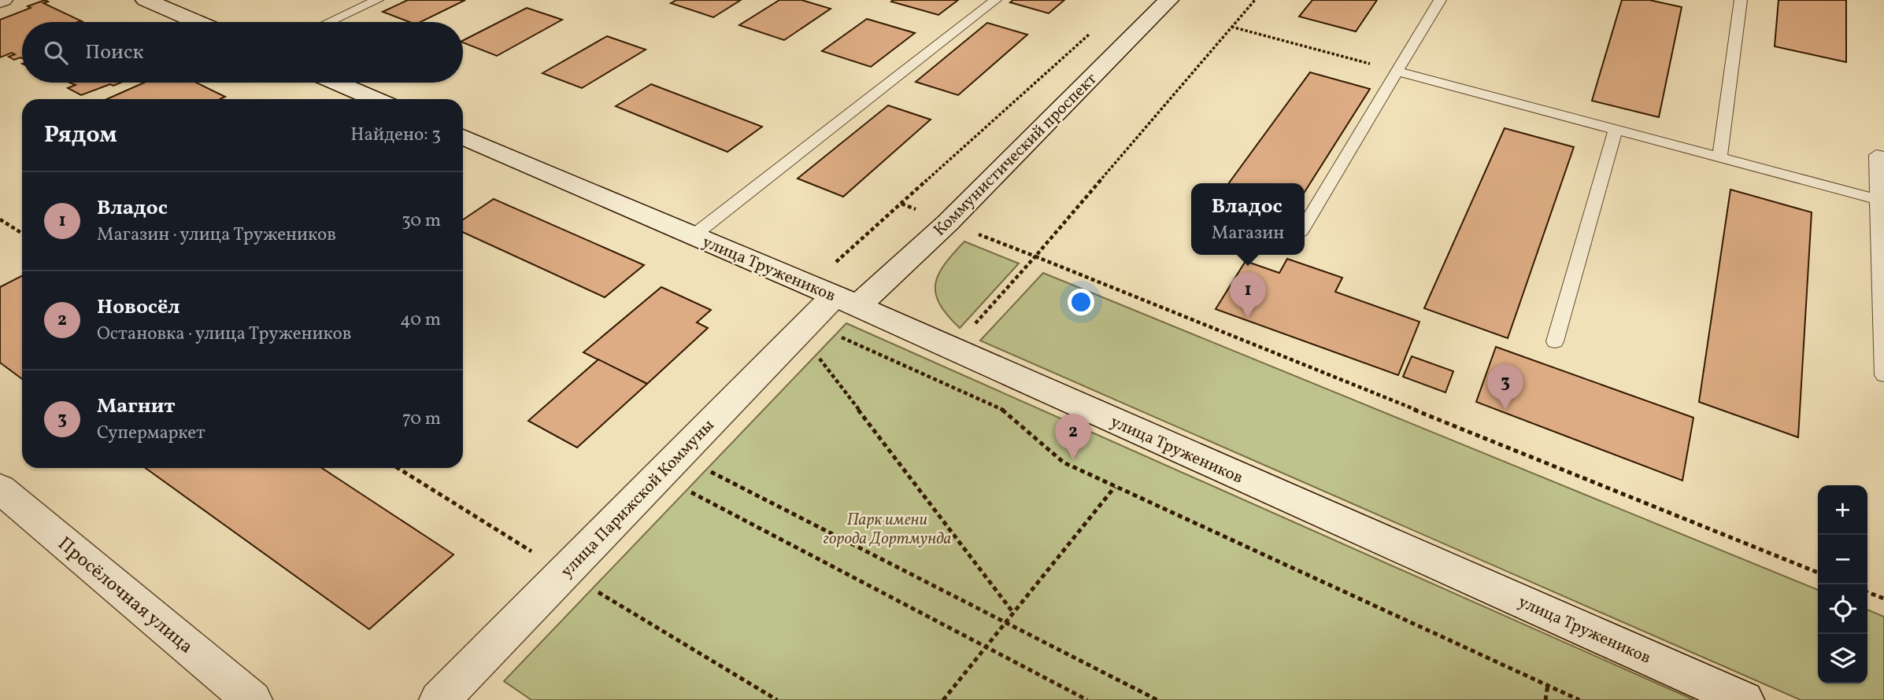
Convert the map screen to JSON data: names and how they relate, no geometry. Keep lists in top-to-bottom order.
{
  "streets": {
    "street": [
      "Коммунистический проспект",
      "улица Тружеников",
      "улица Парижской Коммуны",
      "Просёлочная улица"
    ]
  },
  "crossings": [
    ["Коммунистический проспект", "улица Тружеников"],
    ["Коммунистический проспект", "улица Парижской Коммуны"],
    ["улица Тружеников", "улица Парижской Коммуны"]
  ],
  "parks": ["Парк имени города Дортмунда"],
  "page": {
    "search": "Поиск",
    "heading": ["Рядом", "Найдено: 3"],
    "list": [
      {
        "mark": "1",
        "name": "Владос",
        "note": "Магазин · улица Тружеников",
        "value": "30 m"
      },
      {
        "mark": "2",
        "name": "Новосёл",
        "note": "Остановка · улица Тружеников",
        "value": "40 m"
      },
      {
        "mark": "3",
        "name": "Магнит",
        "note": "Супермаркет",
        "value": "70 m"
      }
    ],
    "popup": ["Владос", "Магазин"],
    "pins": ["1", "3", "2"],
    "map_buttons": ["+", "−"]
  }
}
